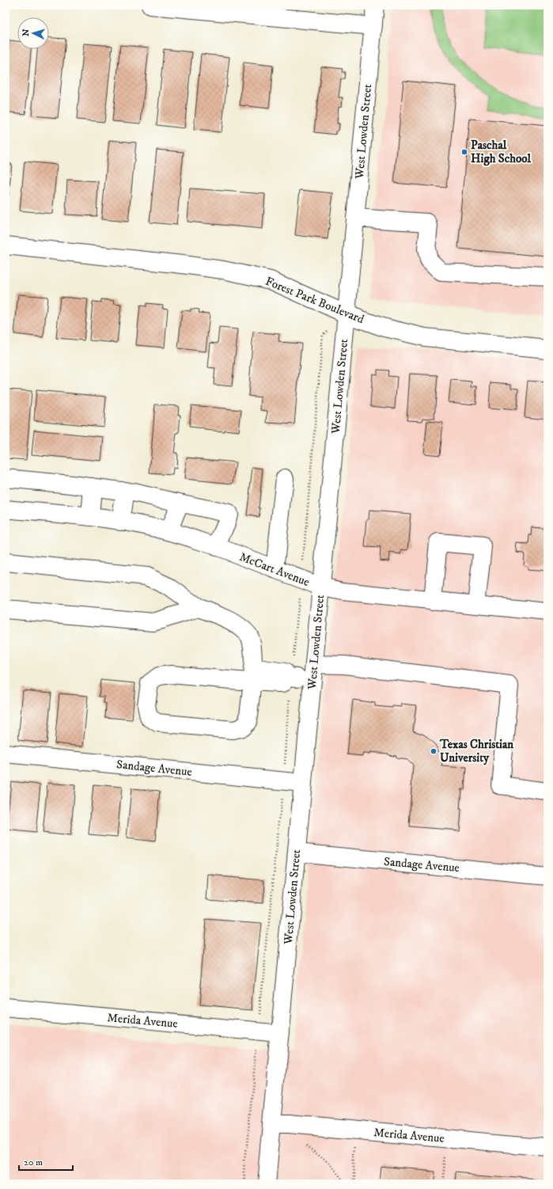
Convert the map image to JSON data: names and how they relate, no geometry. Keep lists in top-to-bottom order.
{
  "streets": {
    "street": [
      "West Lowden Street",
      "Forest Park Boulevard",
      "McCart Avenue",
      "Sandage Avenue",
      "Merida Avenue"
    ]
  },
  "crossings": [
    ["West Lowden Street", "Forest Park Boulevard"],
    ["West Lowden Street", "McCart Avenue"],
    ["West Lowden Street", "Sandage Avenue"],
    ["West Lowden Street", "Merida Avenue"]
  ],
  "places": ["Paschal High School", "Texas Christian University"],
  "scale_bar": "20 m",
  "north": "left"
}
